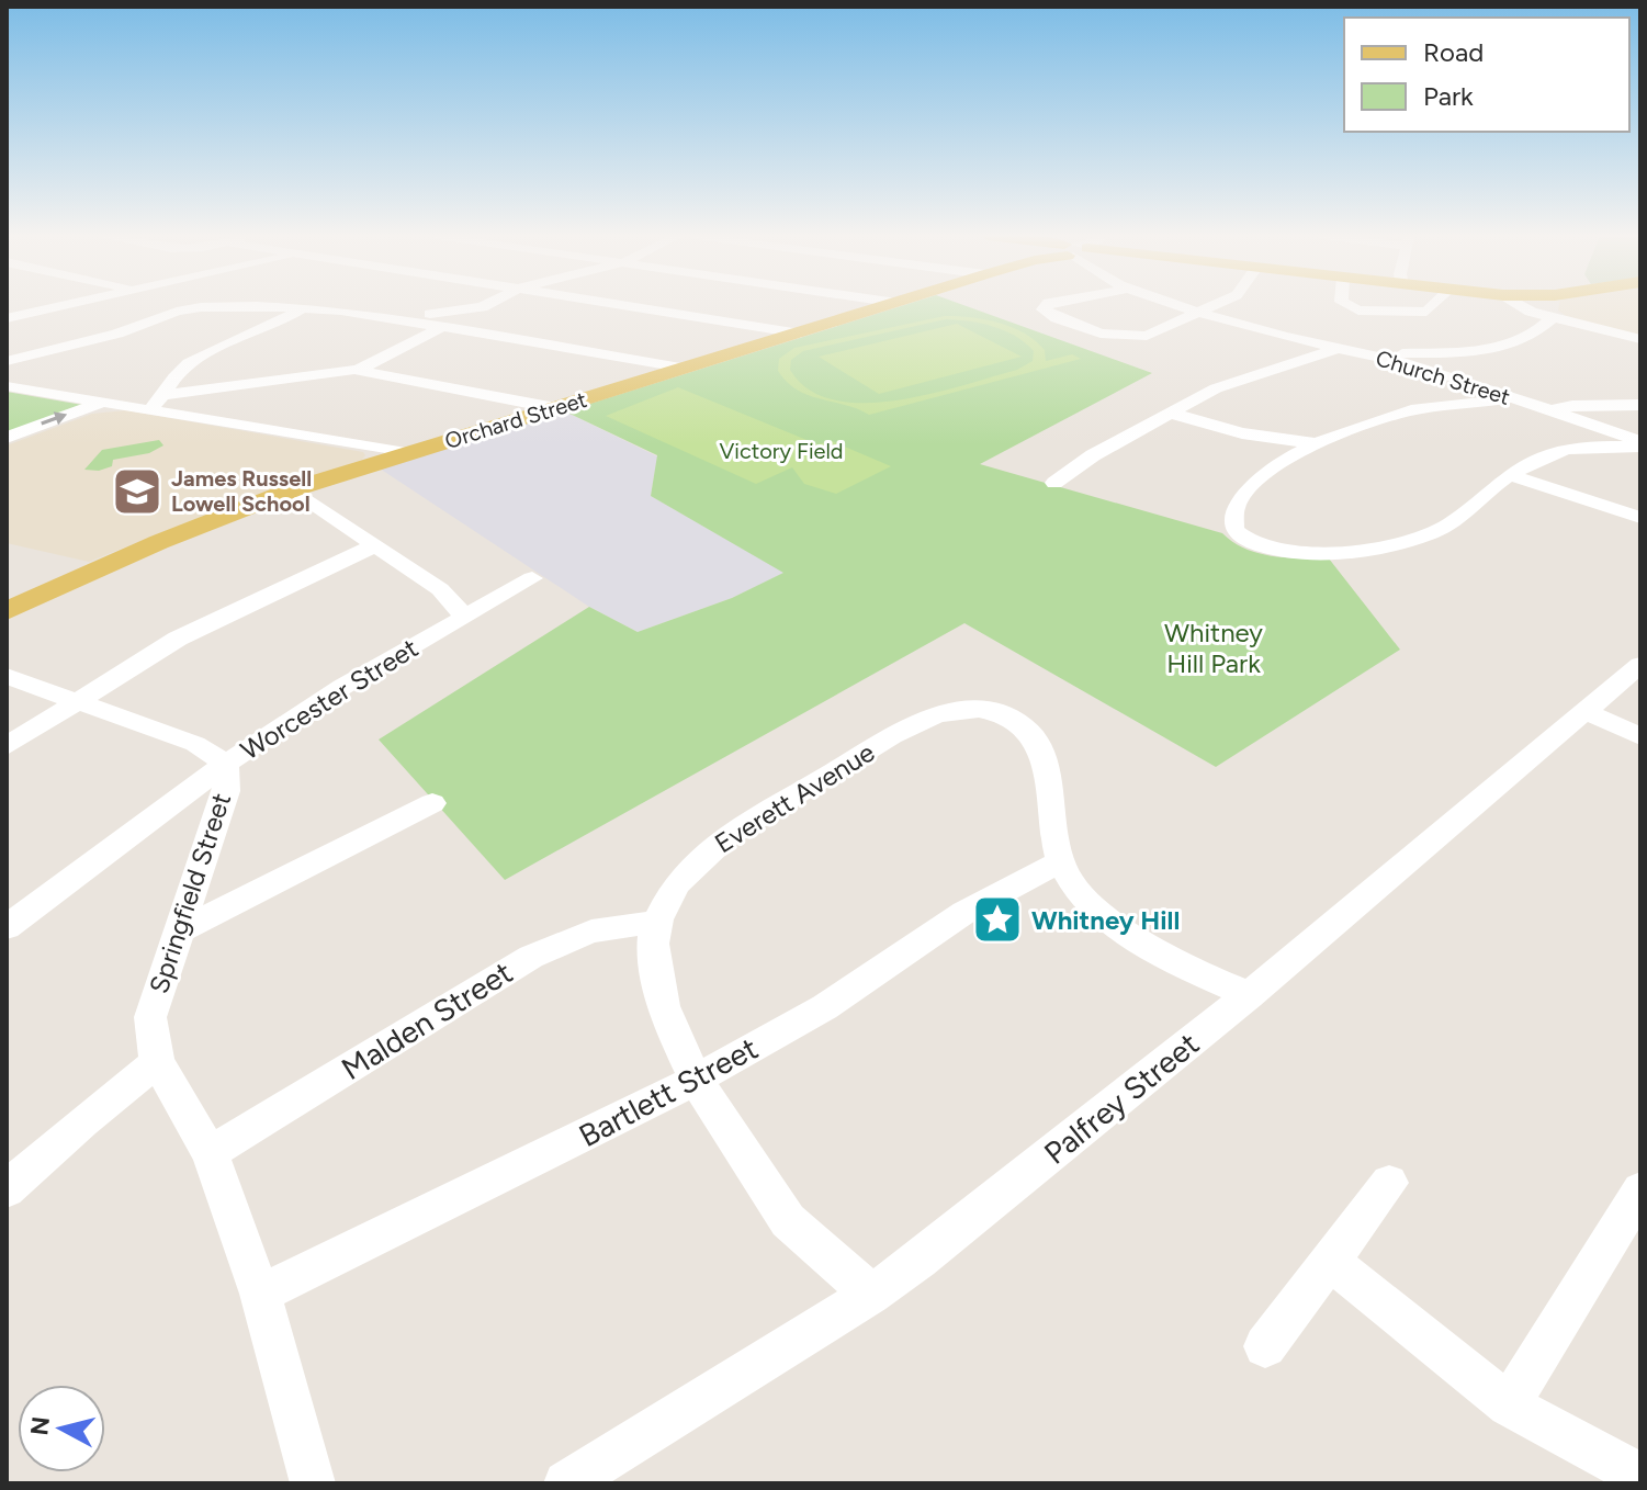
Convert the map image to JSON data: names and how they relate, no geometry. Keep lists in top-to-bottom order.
{
  "streets": {
    "main road": ["Orchard Street"],
    "street": [
      "Church Street",
      "Worcester Street",
      "Everett Avenue",
      "Springfield Street",
      "Malden Street",
      "Bartlett Street",
      "Palfrey Street"
    ]
  },
  "crossings": [
    ["Worcester Street", "Springfield Street"],
    ["Everett Avenue", "Malden Street"],
    ["Everett Avenue", "Bartlett Street"],
    ["Everett Avenue", "Palfrey Street"]
  ],
  "parks": ["Victory Field", "Whitney Hill Park"],
  "places": {
    "school or university": ["James Russell Lowell School"],
    "place": ["Whitney Hill"]
  },
  "legend": ["Road", "Park"],
  "north": "left"
}
